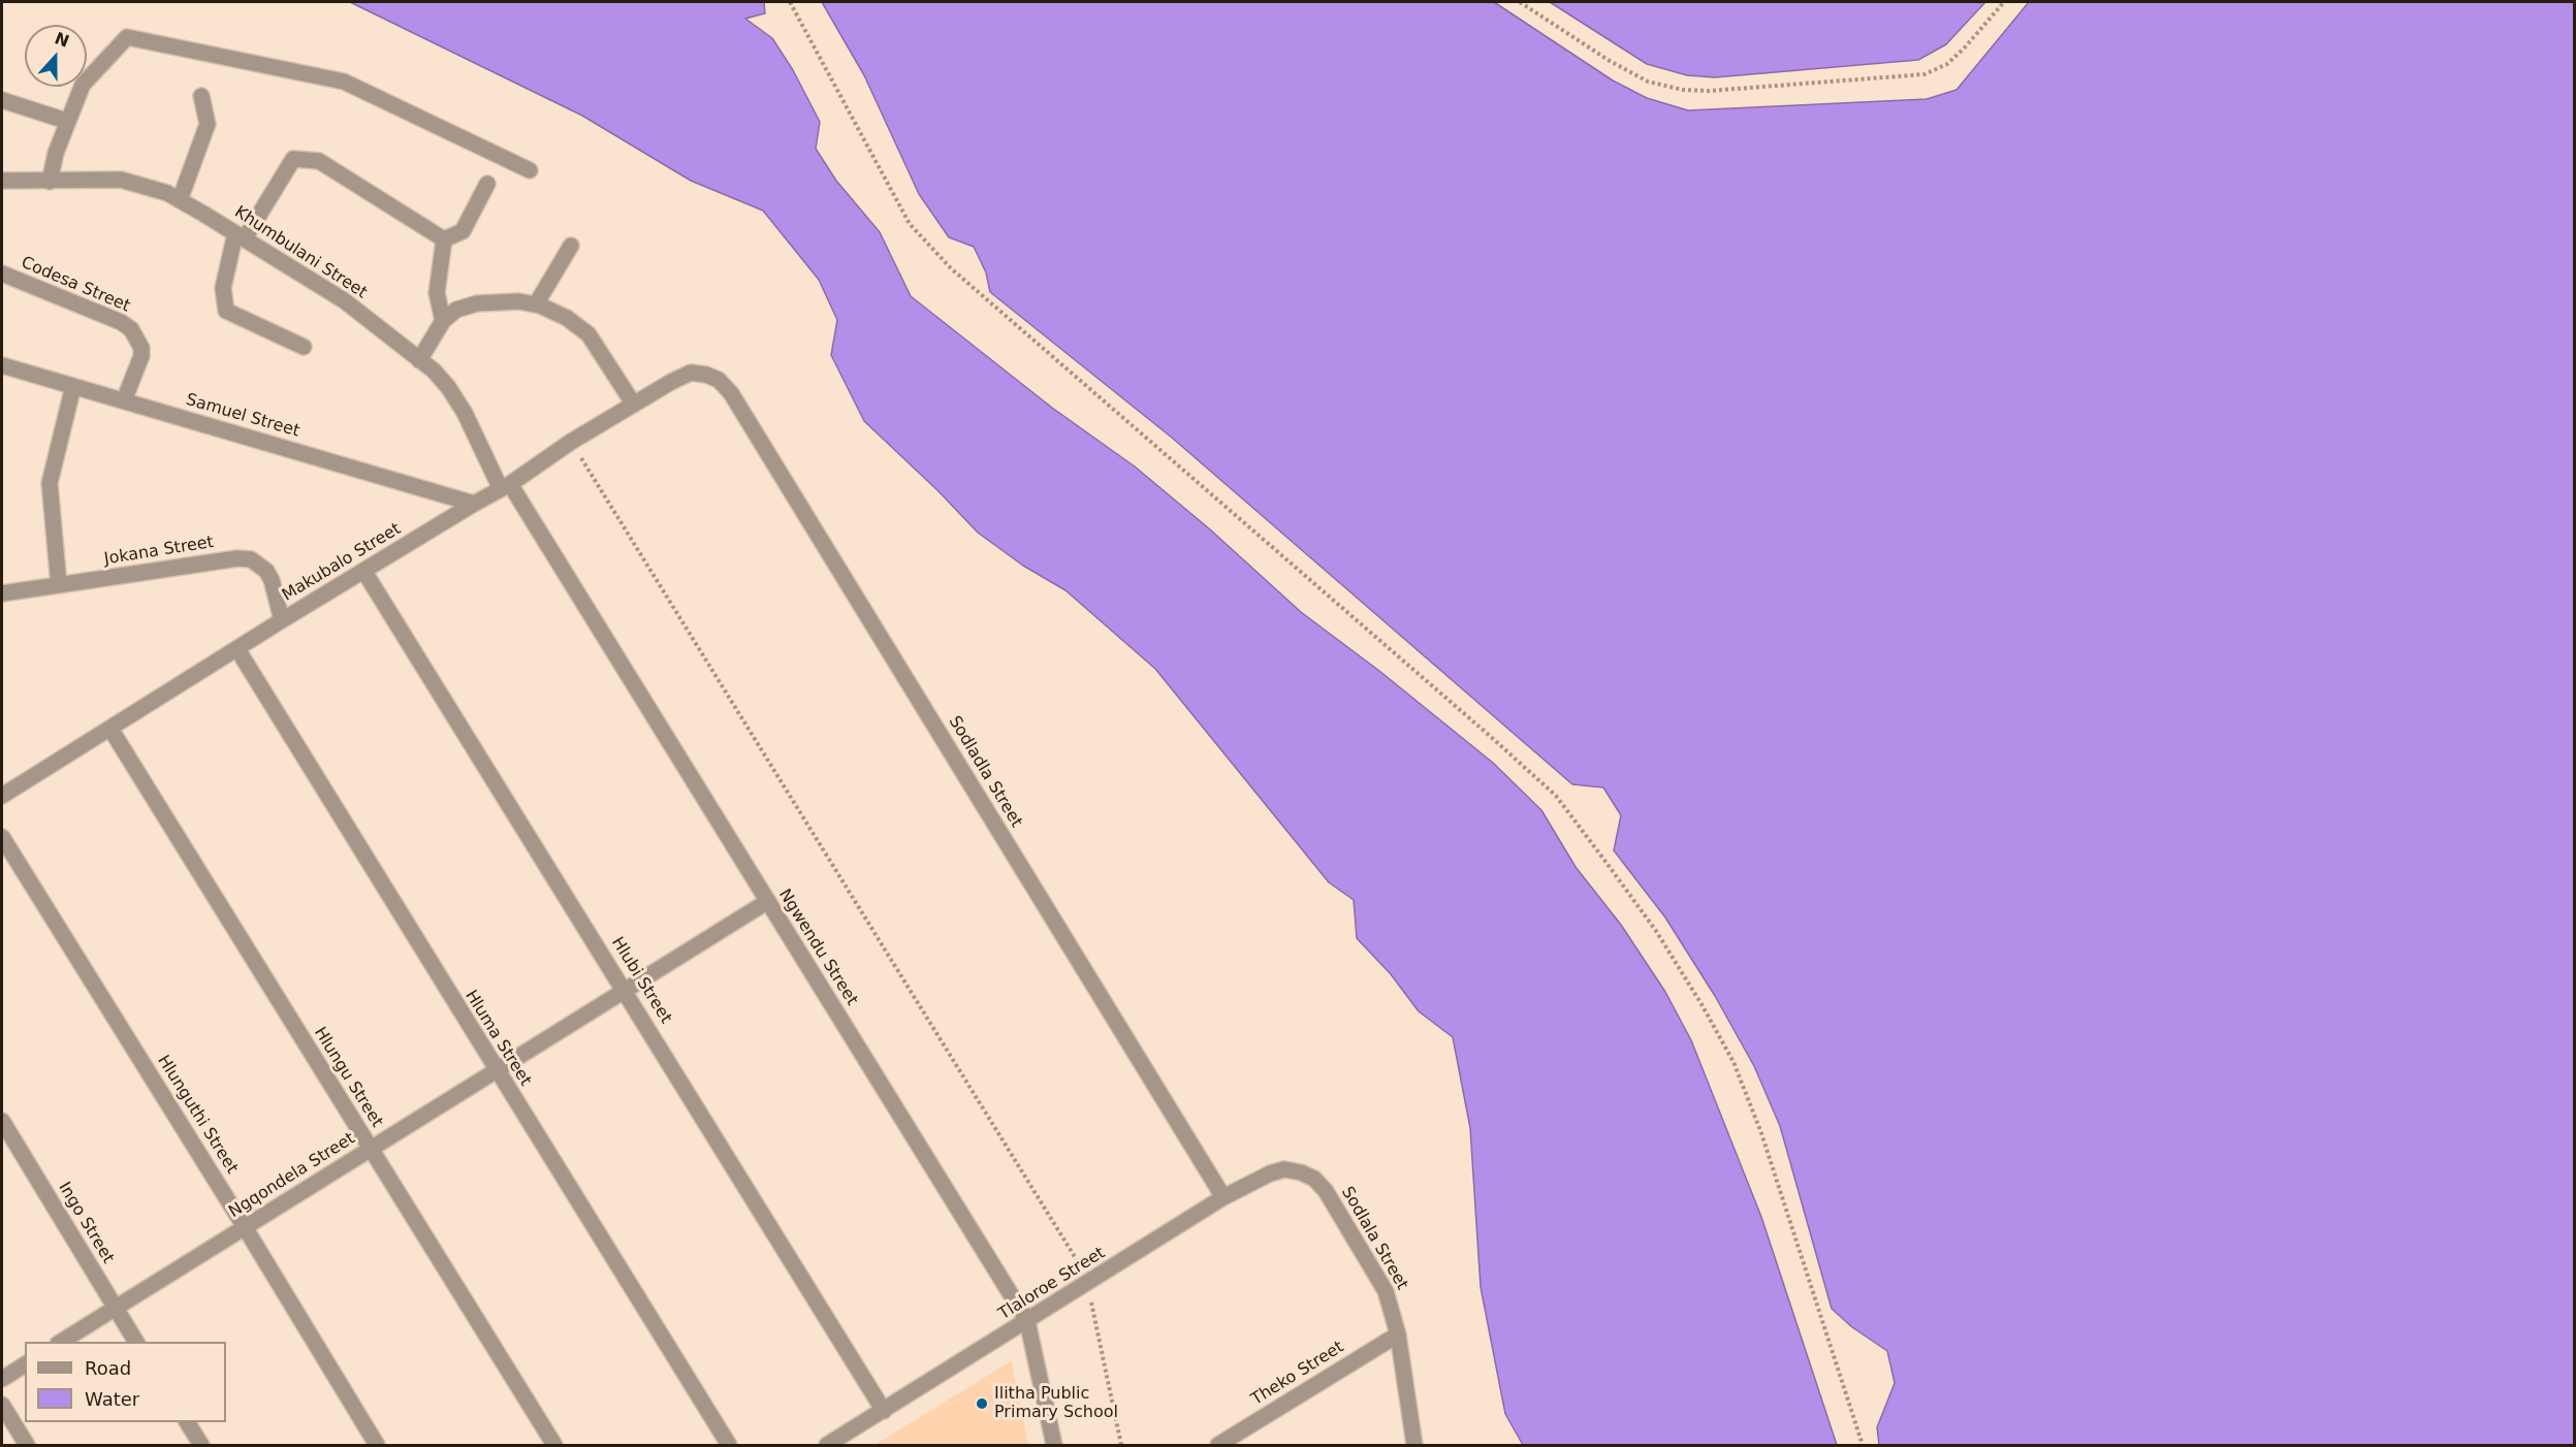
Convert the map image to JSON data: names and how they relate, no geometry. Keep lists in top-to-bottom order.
{
  "streets": {
    "street": [
      "Khumbulani Street",
      "Codesa Street",
      "Samuel Street",
      "Jokana Street",
      "Makubalo Street",
      "Sodladla Street",
      "Ngwendu Street",
      "Hlubi Street",
      "Hluma Street",
      "Hlungu Street",
      "Hlunguthi Street",
      "Ngqondela Street",
      "Ingo Street",
      "Sodlala Street",
      "Tlaloroe Street",
      "Theko Street"
    ]
  },
  "crossings": [
    ["Khumbulani Street", "Makubalo Street"],
    ["Khumbulani Street", "Ngwendu Street"],
    ["Codesa Street", "Samuel Street"],
    ["Samuel Street", "Makubalo Street"],
    ["Jokana Street", "Makubalo Street"],
    ["Makubalo Street", "Sodladla Street"],
    ["Makubalo Street", "Ngwendu Street"],
    ["Makubalo Street", "Hlubi Street"],
    ["Makubalo Street", "Hluma Street"],
    ["Makubalo Street", "Hlungu Street"],
    ["Sodladla Street", "Tlaloroe Street"],
    ["Ngwendu Street", "Ngqondela Street"],
    ["Ngwendu Street", "Tlaloroe Street"],
    ["Hlubi Street", "Ngqondela Street"],
    ["Hlubi Street", "Tlaloroe Street"],
    ["Hluma Street", "Ngqondela Street"],
    ["Hlungu Street", "Ngqondela Street"],
    ["Hlunguthi Street", "Ngqondela Street"],
    ["Ngqondela Street", "Ingo Street"],
    ["Sodlala Street", "Tlaloroe Street"],
    ["Sodlala Street", "Theko Street"]
  ],
  "places": ["Ilitha Public Primary School"],
  "legend": ["Road", "Water"],
  "north": "top"
}
